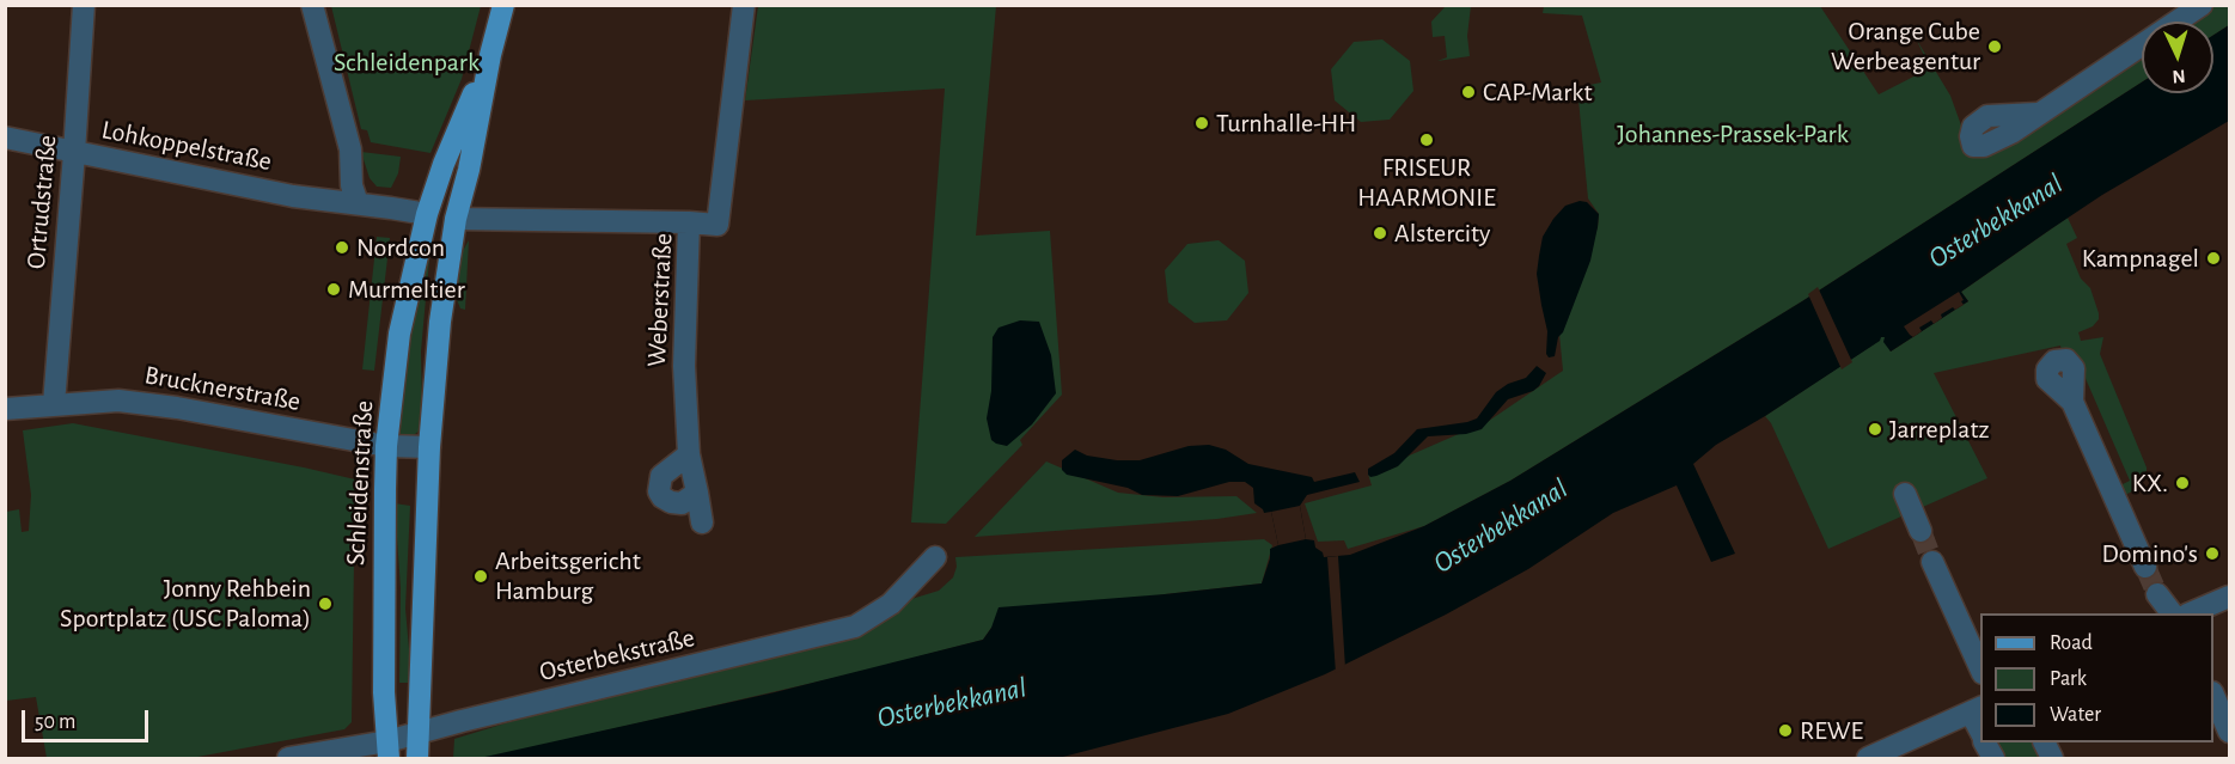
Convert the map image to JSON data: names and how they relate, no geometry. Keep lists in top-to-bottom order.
{
  "streets": {
    "main road": ["Schleidenstraße"],
    "street": [
      "Lohkoppelstraße",
      "Ortrudstraße",
      "Weberstraße",
      "Brucknerstraße",
      "Osterbekstraße"
    ]
  },
  "crossings": [
    ["Lohkoppelstraße", "Ortrudstraße"],
    ["Lohkoppelstraße", "Schleidenstraße"],
    ["Ortrudstraße", "Brucknerstraße"],
    ["Brucknerstraße", "Schleidenstraße"],
    ["Schleidenstraße", "Osterbekstraße"]
  ],
  "water": ["Osterbekkanal"],
  "parks": ["Schleidenpark", "Johannes-Prassek-Park"],
  "places": [
    "Orange Cube Werbeagentur",
    "CAP-Markt",
    "Turnhalle-HH",
    "FRISEUR HAARMONIE",
    "Alstercity",
    "Nordcon",
    "Kampnagel",
    "Murmeltier",
    "Jarreplatz",
    "KX.",
    "Domino's",
    "Arbeitsgericht Hamburg",
    "Jonny Rehbein Sportplatz (USC Paloma)",
    "REWE"
  ],
  "legend": ["Road", "Park", "Water"],
  "scale_bar": "50 m",
  "north": "bottom"
}
